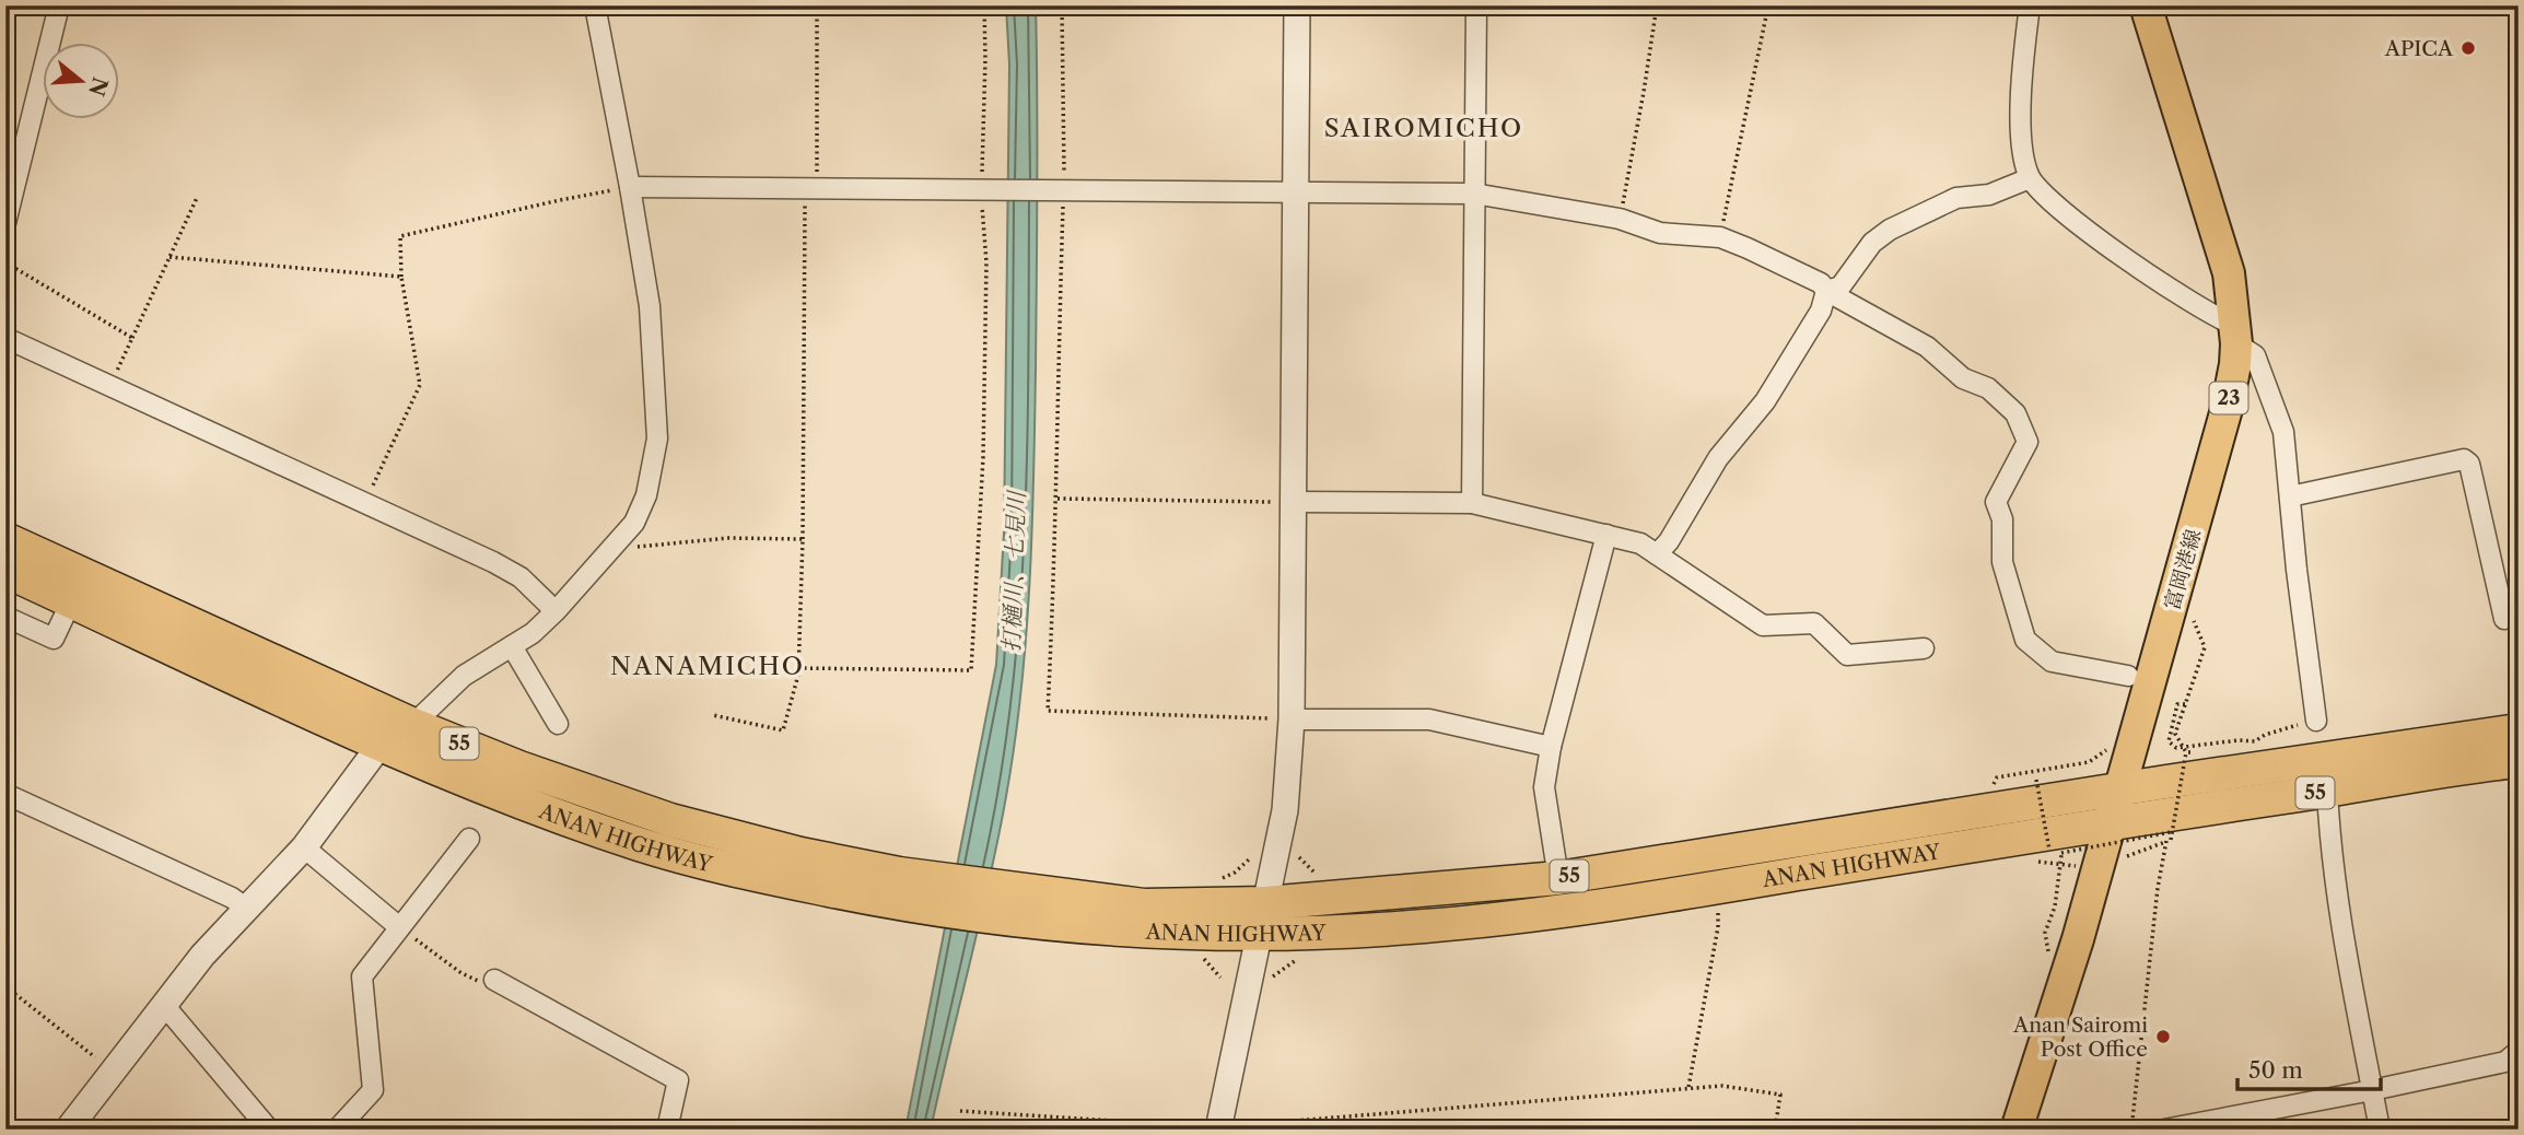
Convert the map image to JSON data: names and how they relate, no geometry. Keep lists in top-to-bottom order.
{
  "streets": {
    "highway": ["55", "ANAN HIGHWAY"],
    "main road": ["23", "富岡港線"]
  },
  "crossings": [
    ["富岡港線", "ANAN HIGHWAY"]
  ],
  "districts": ["SAIROMICHO", "NANAMICHO"],
  "water": ["打樋川、七見川"],
  "places": ["APICA", "Anan Sairomi Post Office"],
  "scale_bar": "50 m",
  "north": "right"
}
